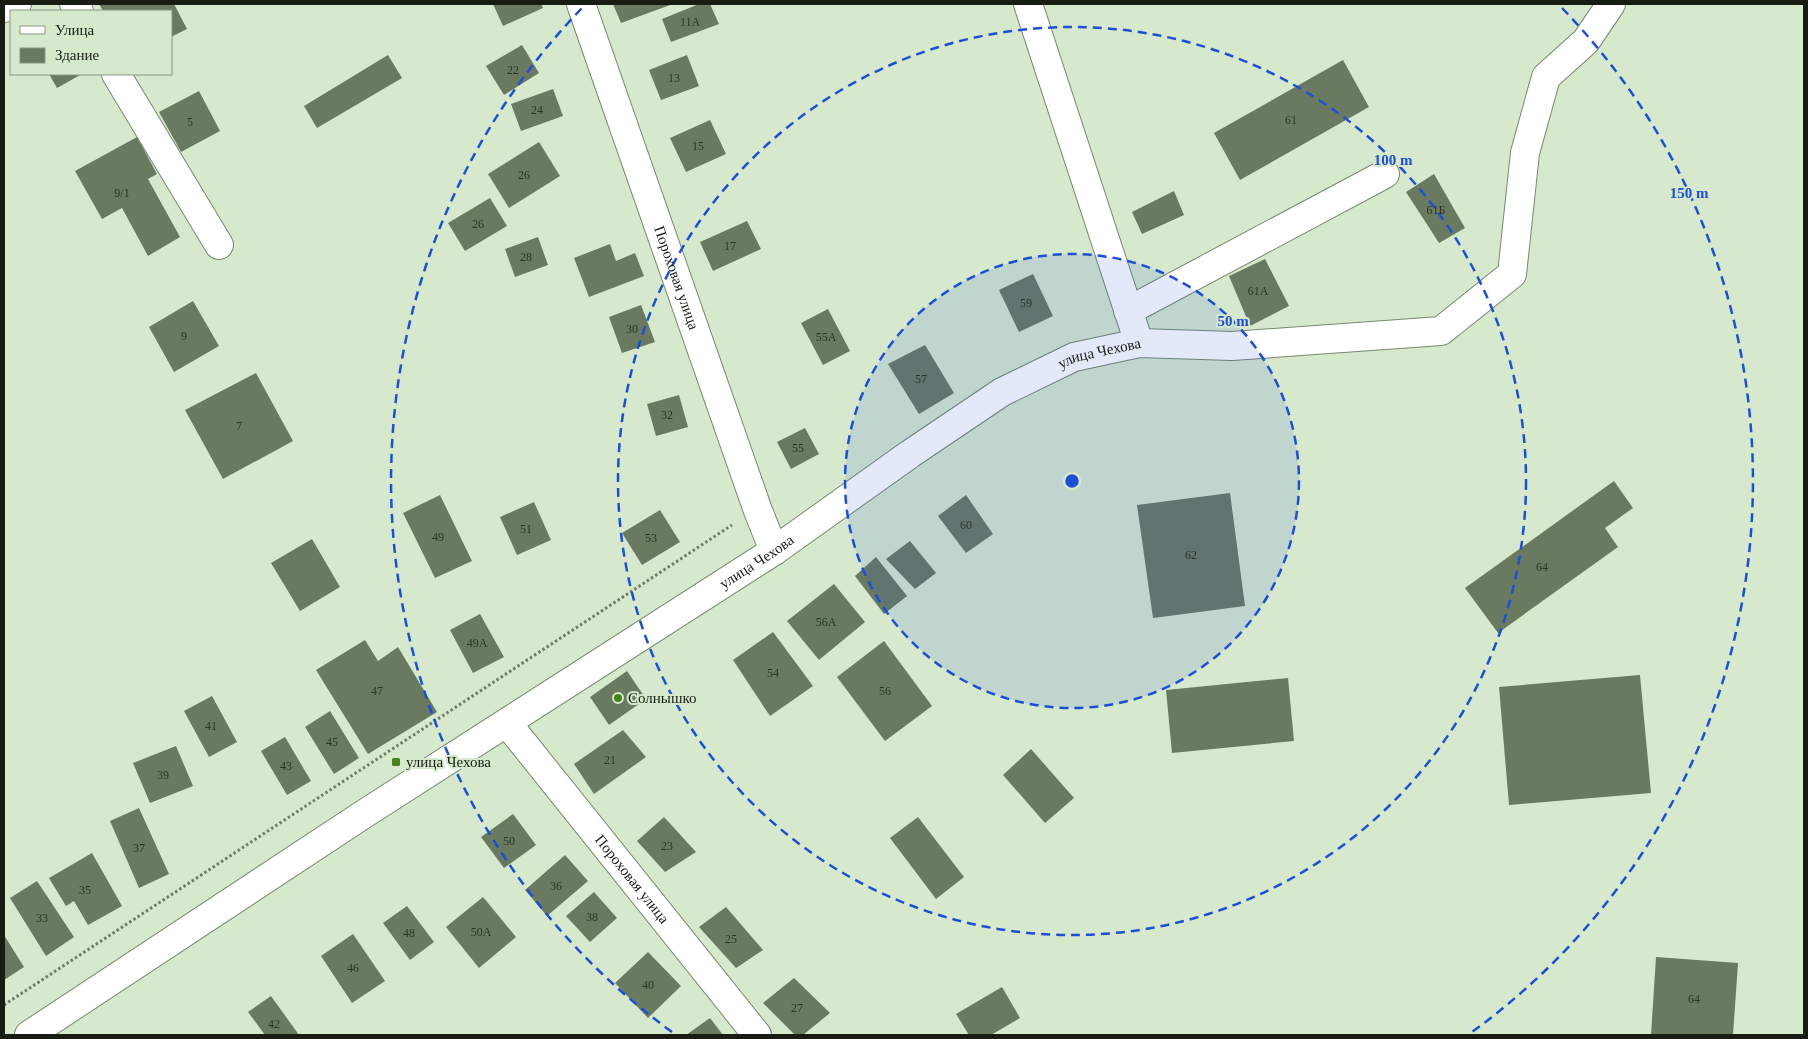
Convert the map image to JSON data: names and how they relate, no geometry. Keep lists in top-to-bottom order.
{
  "streets": {
    "street": ["Пороховая улица", "улица Чехова"]
  },
  "crossings": [
    ["Пороховая улица", "улица Чехова"]
  ],
  "places": {
    "other": ["Солнышко"],
    "transit": ["улица Чехова"]
  },
  "house_numbers": [
    "11А",
    "22",
    "13",
    "24",
    "61",
    "5",
    "15",
    "26",
    "9/1",
    "61Б",
    "26",
    "17",
    "28",
    "61А",
    "59",
    "30",
    "9",
    "55А",
    "57",
    "32",
    "7",
    "55",
    "60",
    "51",
    "49",
    "53",
    "62",
    "64",
    "56А",
    "49А",
    "54",
    "47",
    "56",
    "41",
    "45",
    "21",
    "43",
    "39",
    "50",
    "23",
    "37",
    "36",
    "35",
    "38",
    "33",
    "50А",
    "48",
    "25",
    "46",
    "40",
    "64",
    "27",
    "42"
  ],
  "legend": ["Улица", "Здание"],
  "rings": ["100 m", "150 m", "50 m"]
}
